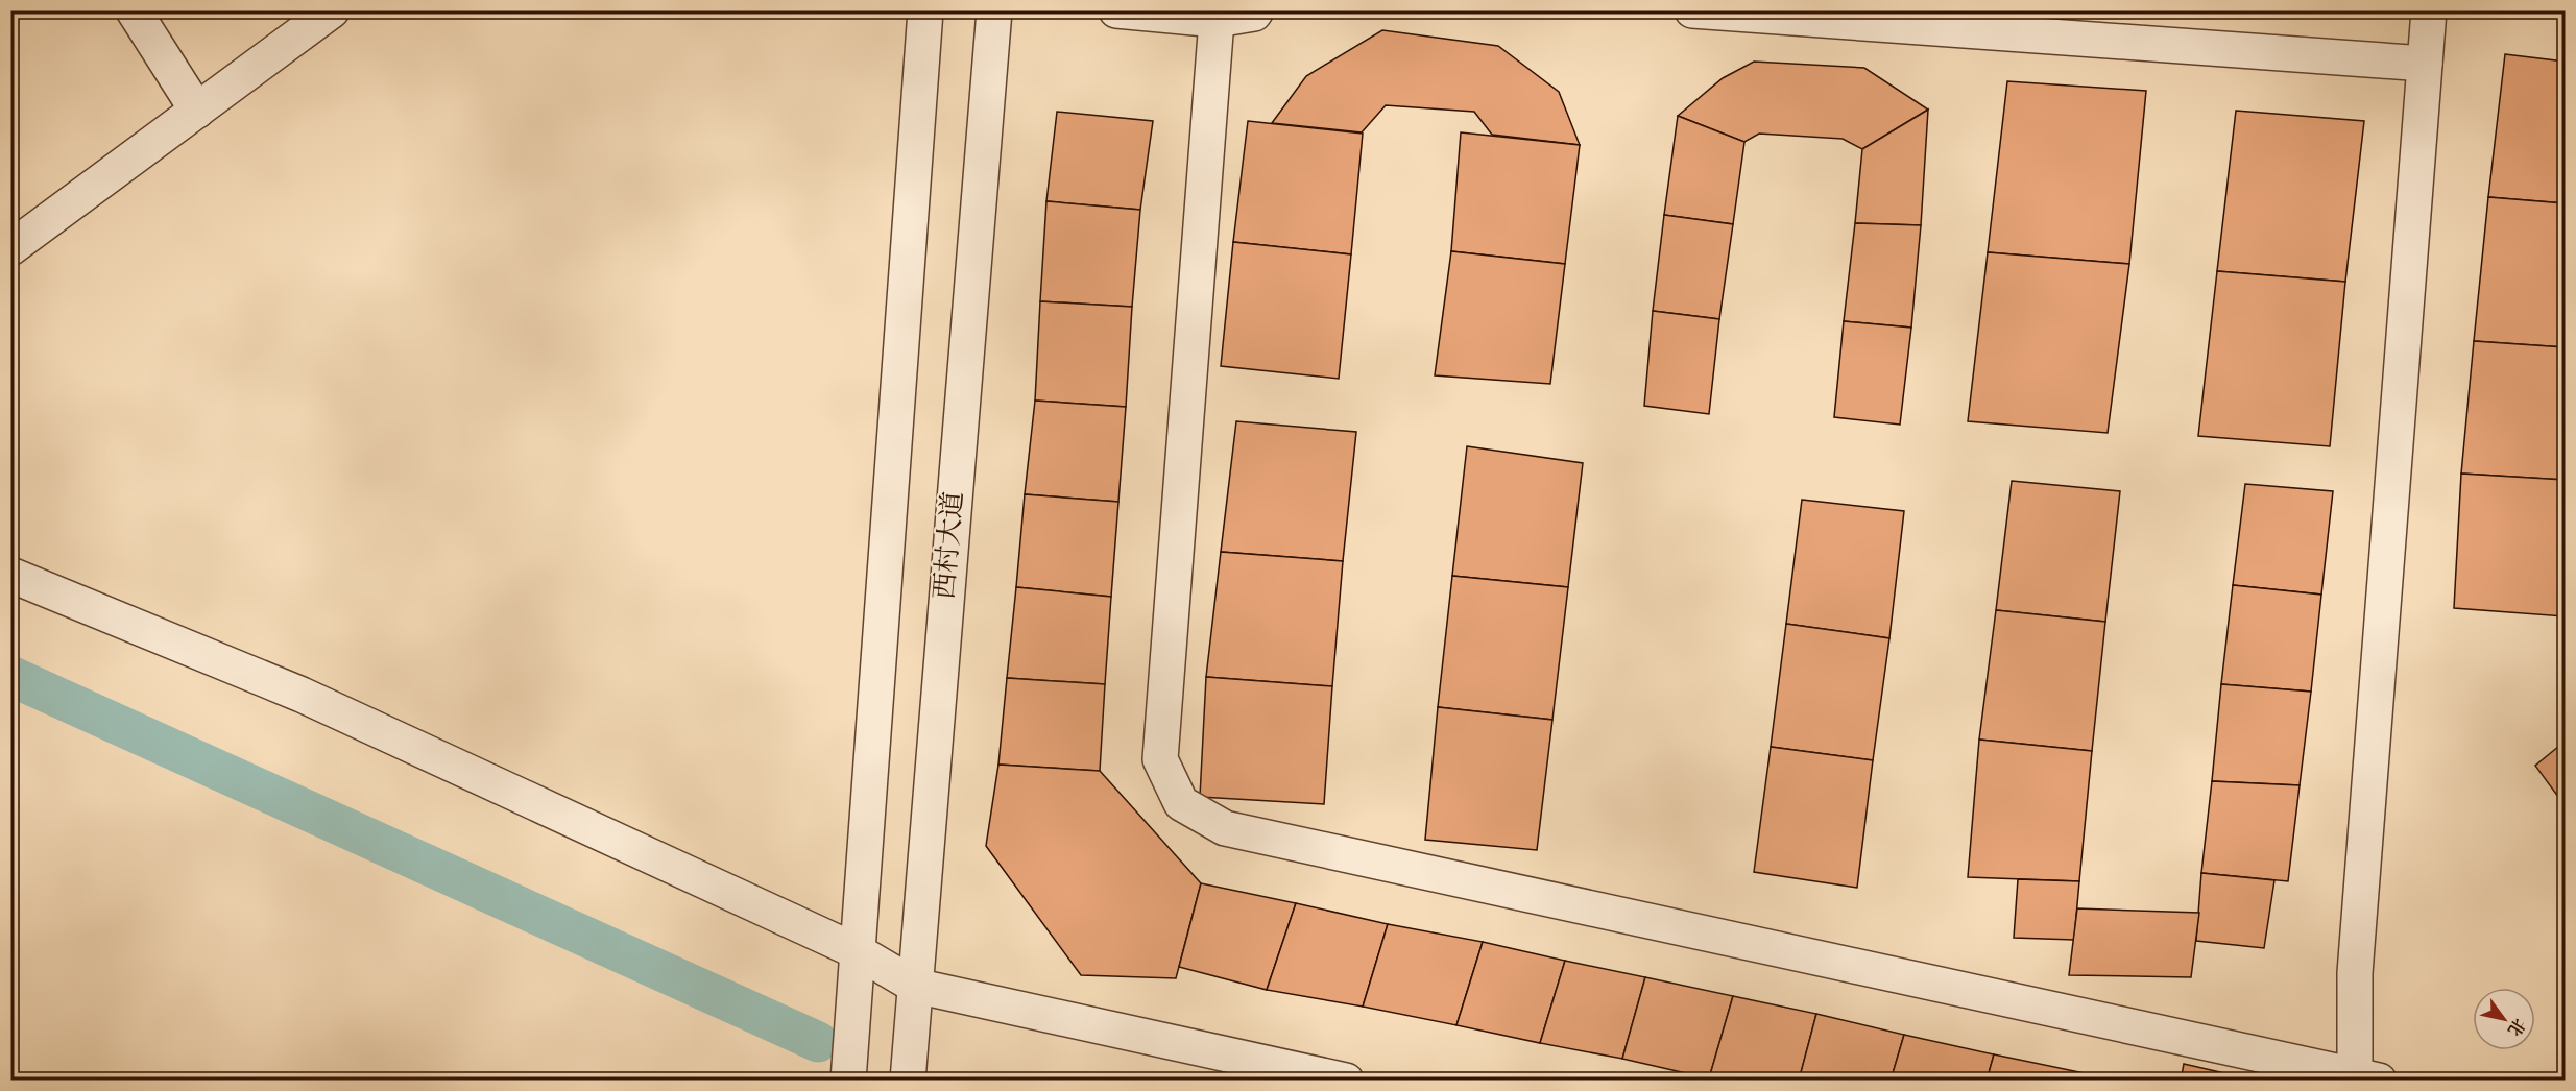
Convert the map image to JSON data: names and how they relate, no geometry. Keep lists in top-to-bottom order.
{
  "streets": {
    "street": ["西村大道"]
  },
  "north": "bottom right"
}
